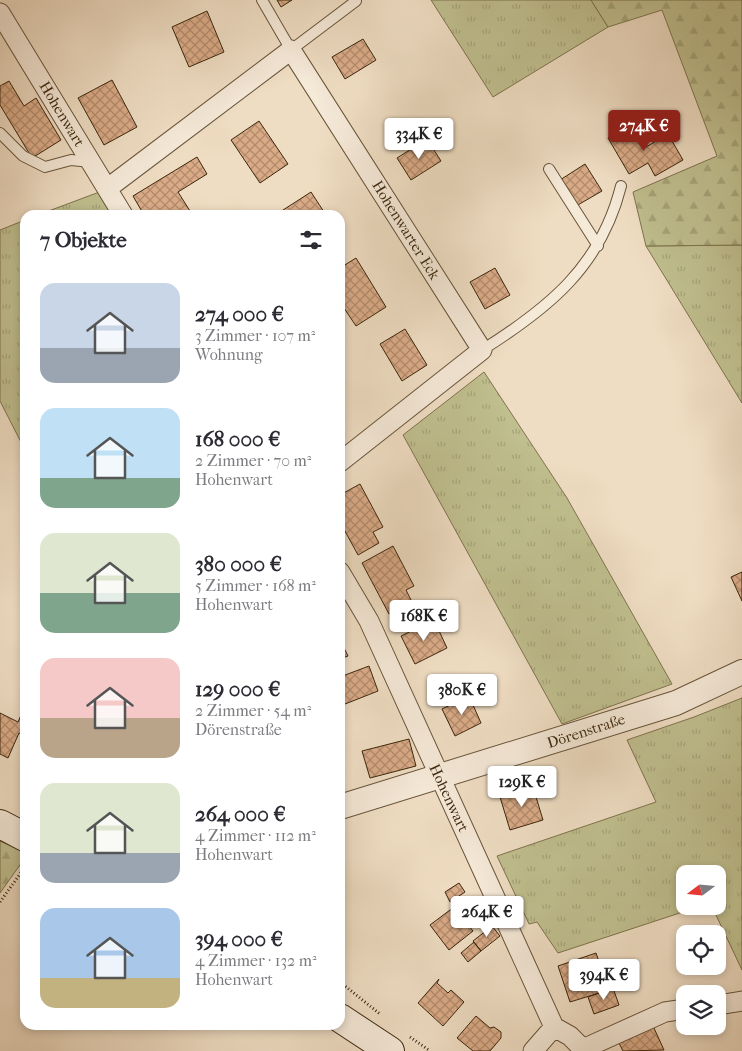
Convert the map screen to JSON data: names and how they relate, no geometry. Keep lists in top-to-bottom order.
{
  "streets": {
    "street": ["Hohenwart", "Hohenwarter Eck", "Dörenstraße"]
  },
  "crossings": [
    ["Hohenwart", "Dörenstraße"]
  ],
  "north": "left",
  "page": {
    "price": [
      "274K €",
      "334K €",
      "168K €",
      "380K €",
      "129K €",
      "264K €",
      "394K €"
    ],
    "heading": "7 Objekte",
    "list": [
      {
        "name": "274 000 €",
        "note": "3 Zimmer · 107 m² · Wohnung"
      },
      {
        "name": "168 000 €",
        "note": "2 Zimmer · 70 m² · Hohenwart"
      },
      {
        "name": "380 000 €",
        "note": "5 Zimmer · 168 m² · Hohenwart"
      },
      {
        "name": "129 000 €",
        "note": "2 Zimmer · 54 m² · Dörenstraße"
      },
      {
        "name": "264 000 €",
        "note": "4 Zimmer · 112 m² · Hohenwart"
      },
      {
        "name": "394 000 €",
        "note": "4 Zimmer · 132 m² · Hohenwart"
      }
    ]
  }
}
